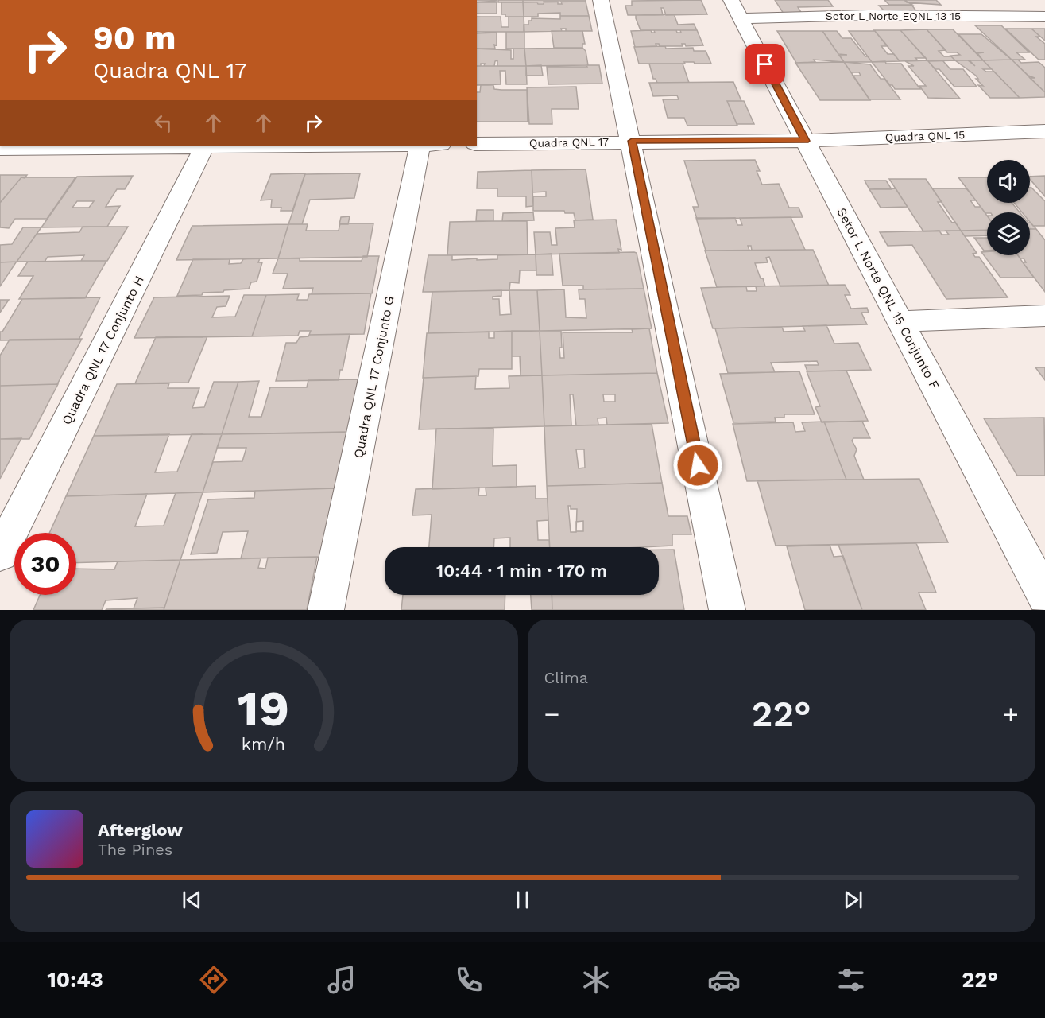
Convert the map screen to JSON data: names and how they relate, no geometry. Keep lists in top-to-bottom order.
{
  "streets": {
    "street": [
      "Setor L Norte EQNL 13 15",
      "Quadra QNL 15",
      "Quadra QNL 17",
      "Setor L Norte QNL 15 Conjunto F",
      "Quadra QNL 17 Conjunto H",
      "Quadra QNL 17 Conjunto G"
    ]
  },
  "crossings": [
    ["Setor L Norte EQNL 13 15", "Setor L Norte QNL 15 Conjunto F"],
    ["Quadra QNL 15", "Quadra QNL 17"],
    ["Quadra QNL 15", "Setor L Norte QNL 15 Conjunto F"],
    ["Quadra QNL 17", "Setor L Norte QNL 15 Conjunto F"]
  ],
  "page": {
    "turn": ["90 m", "Quadra QNL 17"],
    "limit": "30",
    "trip": "10:44 · 1 min · 170 m",
    "tile": "Clima",
    "heat": ["−", "22°", "+"],
    "song": ["Afterglow", "The Pines"],
    "tabs": ["10:43", "22°"],
    "gauge": ["19", "km/h"]
  }
}
